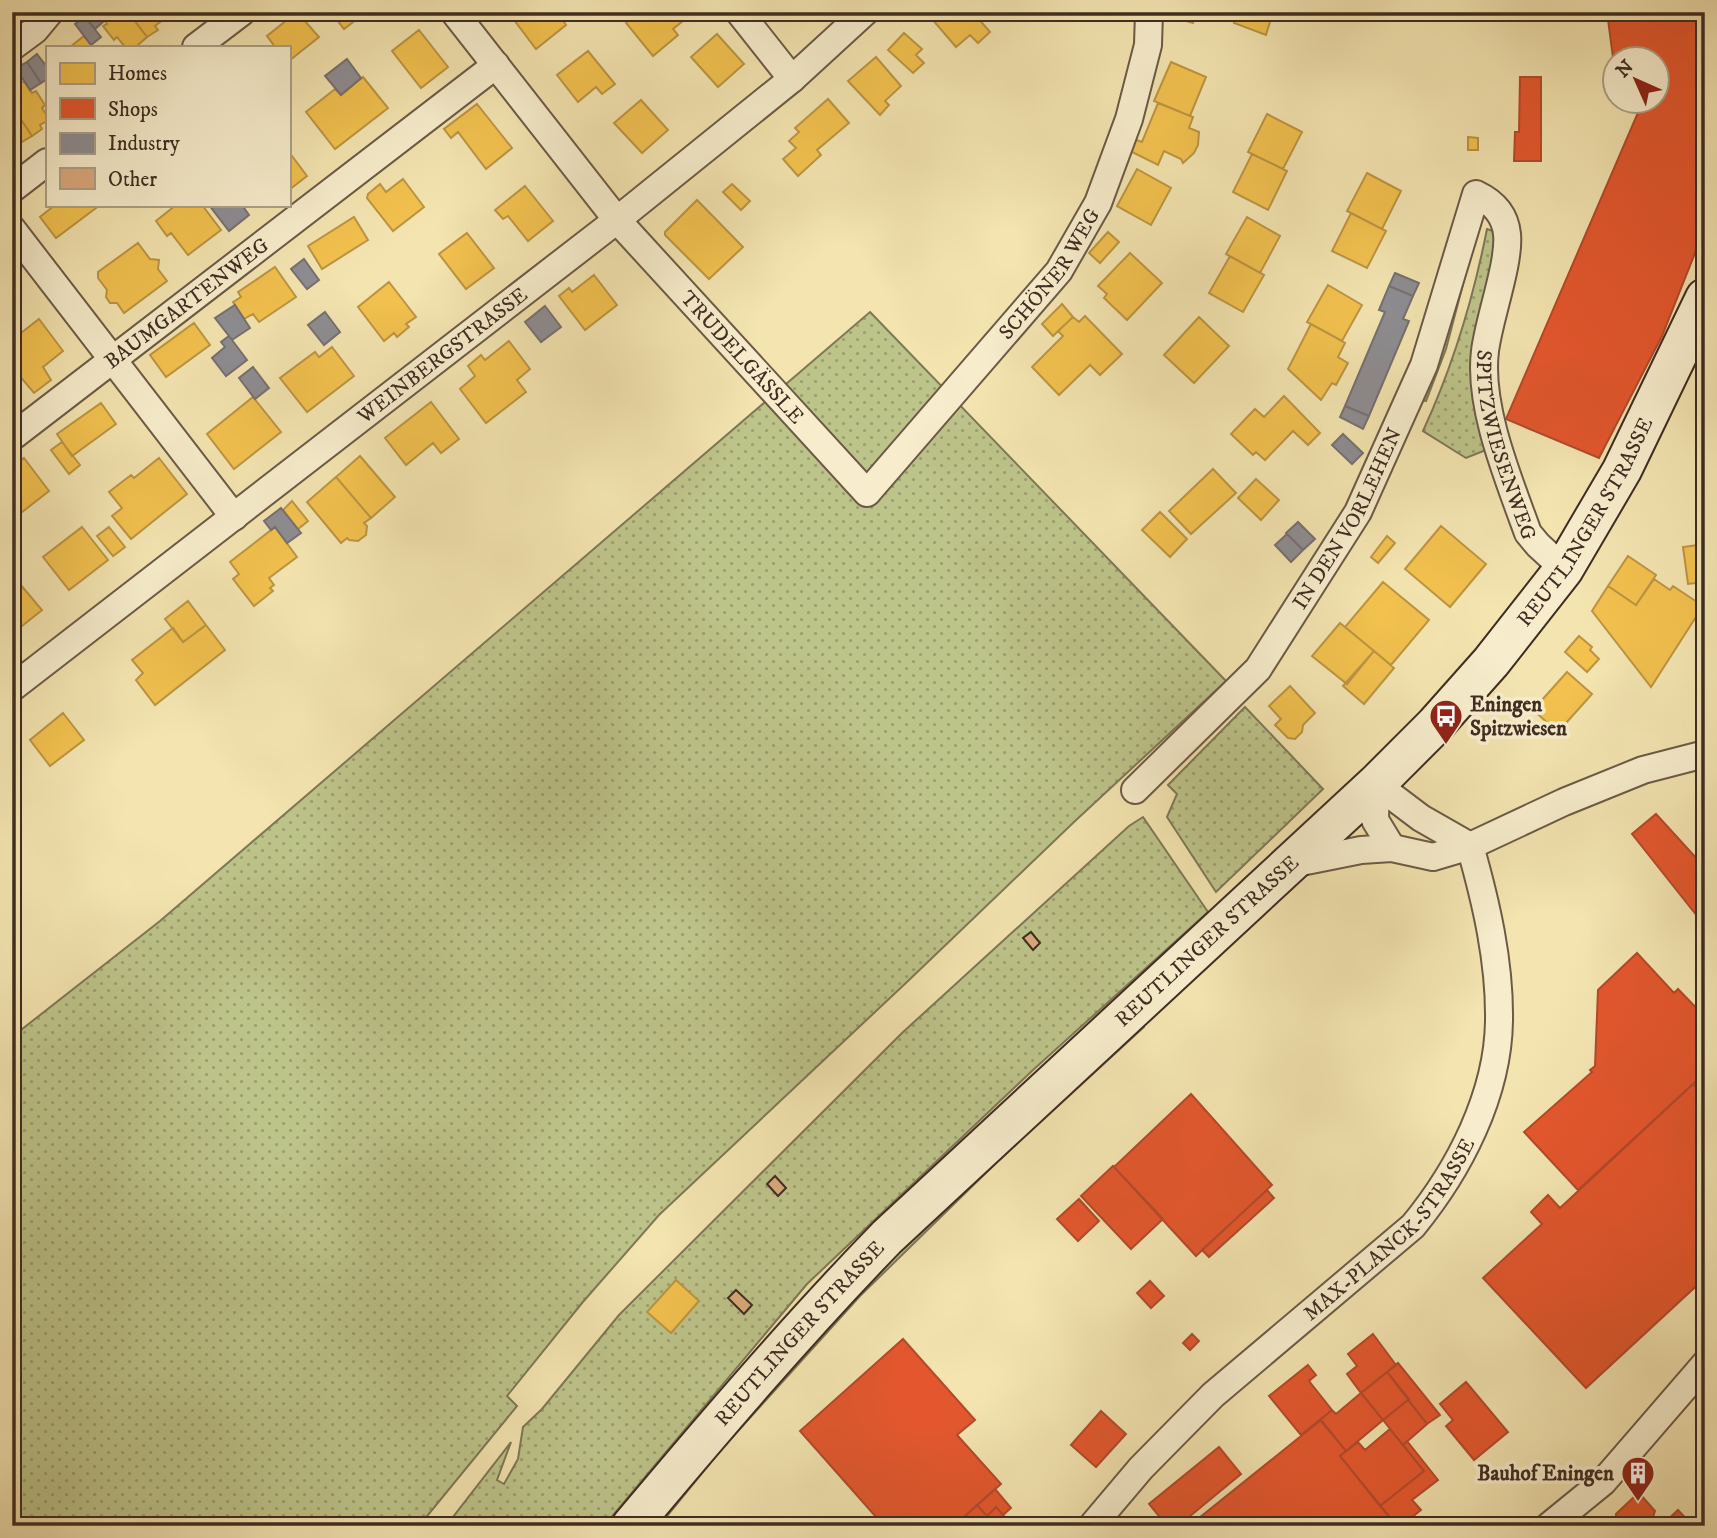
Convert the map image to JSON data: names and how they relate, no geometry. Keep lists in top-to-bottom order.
{
  "streets": {
    "main road": ["REUTLINGER STRASSE"],
    "street": [
      "SCHÖNER WEG",
      "BAUMGARTENWEG",
      "WEINBERGSTRASSE",
      "TRUDELGÄSSLE",
      "SPITZWIESENWEG",
      "IN DEN VORLEHEN",
      "MAX-PLANCK-STRASSE"
    ]
  },
  "crossings": [
    ["SCHÖNER WEG", "TRUDELGÄSSLE"],
    ["BAUMGARTENWEG", "TRUDELGÄSSLE"],
    ["WEINBERGSTRASSE", "TRUDELGÄSSLE"],
    ["SPITZWIESENWEG", "IN DEN VORLEHEN"],
    ["SPITZWIESENWEG", "REUTLINGER STRASSE"]
  ],
  "places": {
    "bus stop": ["Eningen Spitzwiesen"],
    "building": ["Bauhof Eningen"]
  },
  "legend": [
    "Homes",
    "Shops",
    "Industry",
    "Other"
  ],
  "north": "top left"
}
